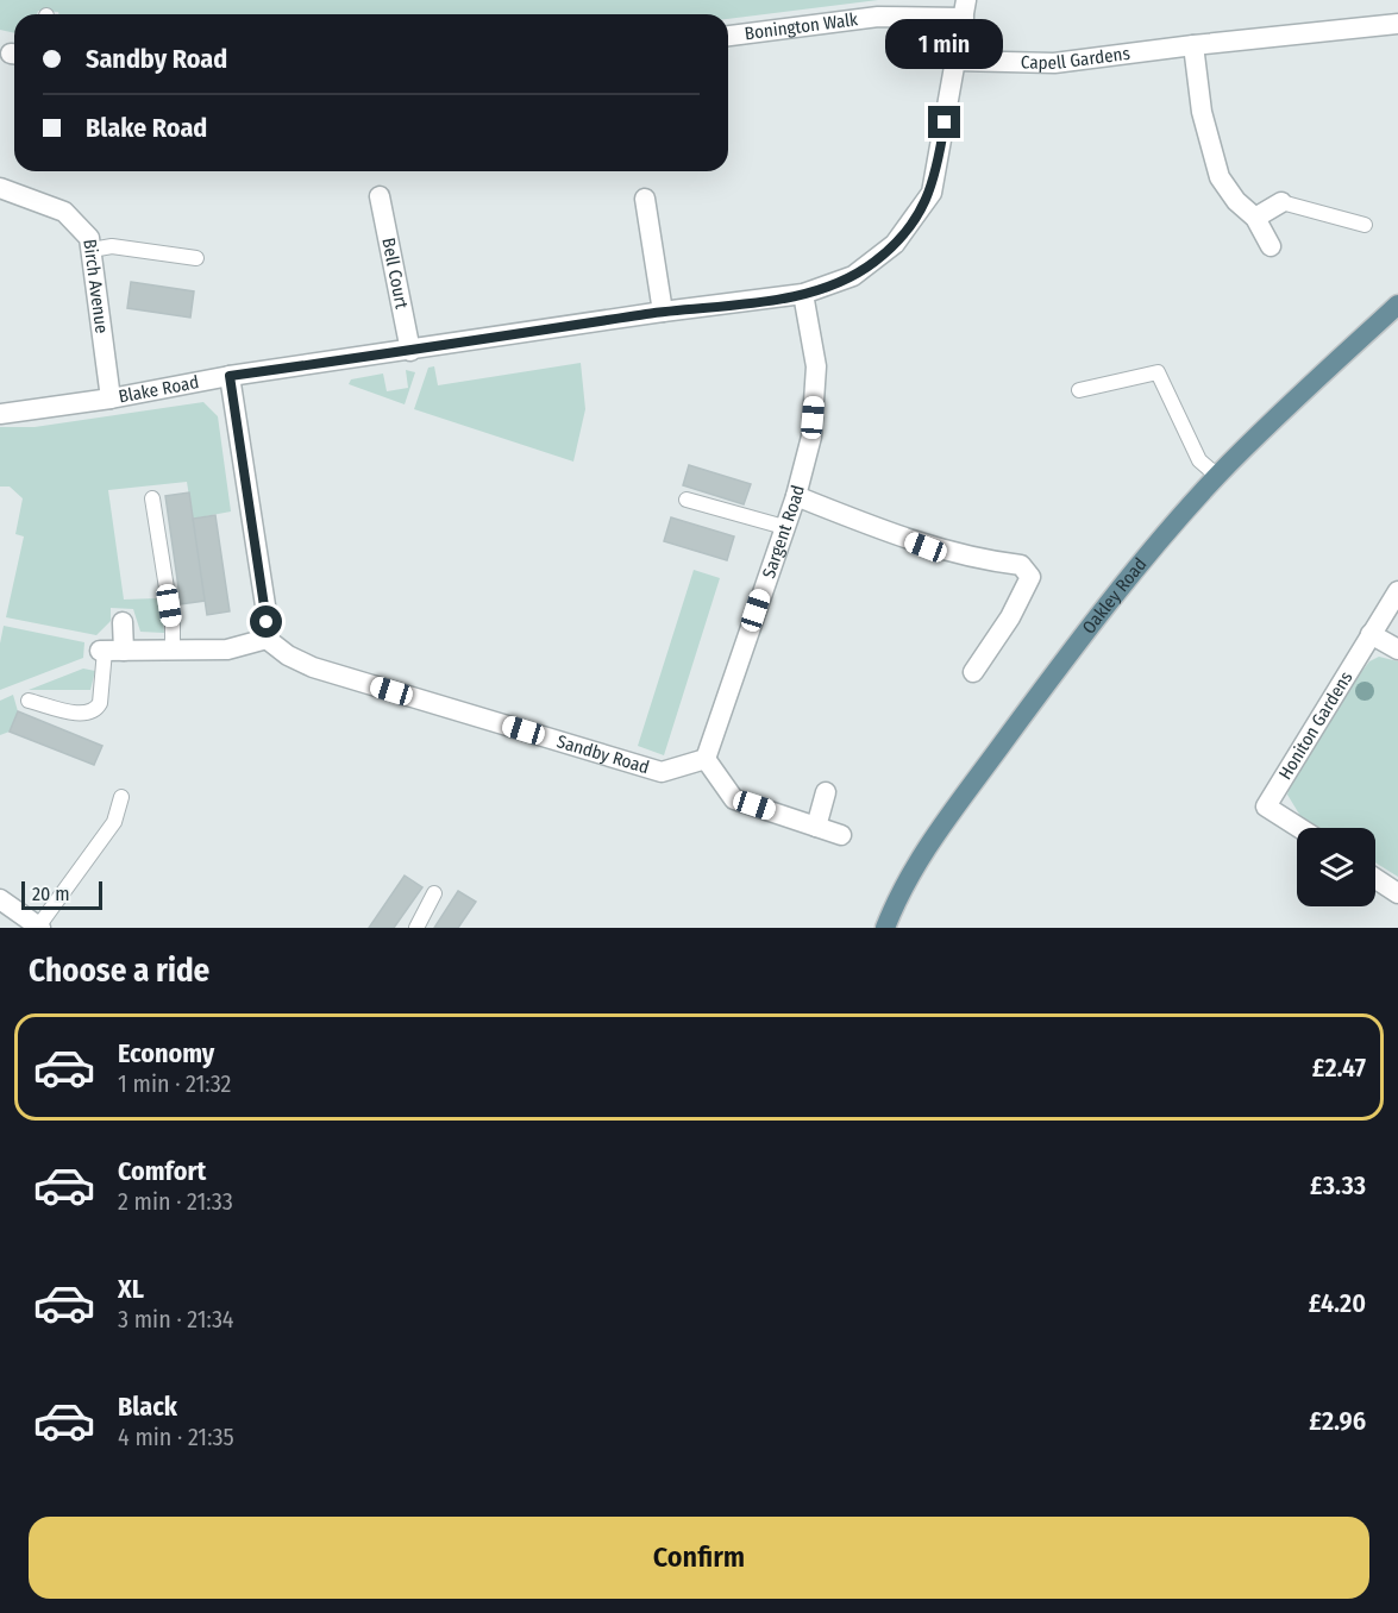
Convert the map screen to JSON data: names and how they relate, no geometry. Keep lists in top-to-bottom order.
{
  "streets": {
    "main road": ["Oakley Road"],
    "street": [
      "Bonington Walk",
      "Capell Gardens",
      "Bell Court",
      "Birch Avenue",
      "Blake Road",
      "Sargent Road",
      "Honiton Gardens",
      "Sandby Road"
    ]
  },
  "crossings": [
    ["Bonington Walk", "Blake Road"],
    ["Capell Gardens", "Blake Road"],
    ["Bell Court", "Blake Road"],
    ["Birch Avenue", "Blake Road"],
    ["Blake Road", "Sargent Road"],
    ["Sargent Road", "Sandby Road"]
  ],
  "scale_bar": "20 m",
  "page": {
    "banner": ["Sandby Road", "Blake Road"],
    "bubble": "1 min",
    "scale": "20 m",
    "heading": "Choose a ride",
    "list": [
      {
        "name": "Economy",
        "note": "1 min · 21:32",
        "value": "£2.47"
      },
      {
        "name": "Comfort",
        "note": "2 min · 21:33",
        "value": "£3.33"
      },
      {
        "name": "XL",
        "note": "3 min · 21:34",
        "value": "£4.20"
      },
      {
        "name": "Black",
        "note": "4 min · 21:35",
        "value": "£2.96"
      }
    ],
    "buttons": "Confirm"
  }
}
